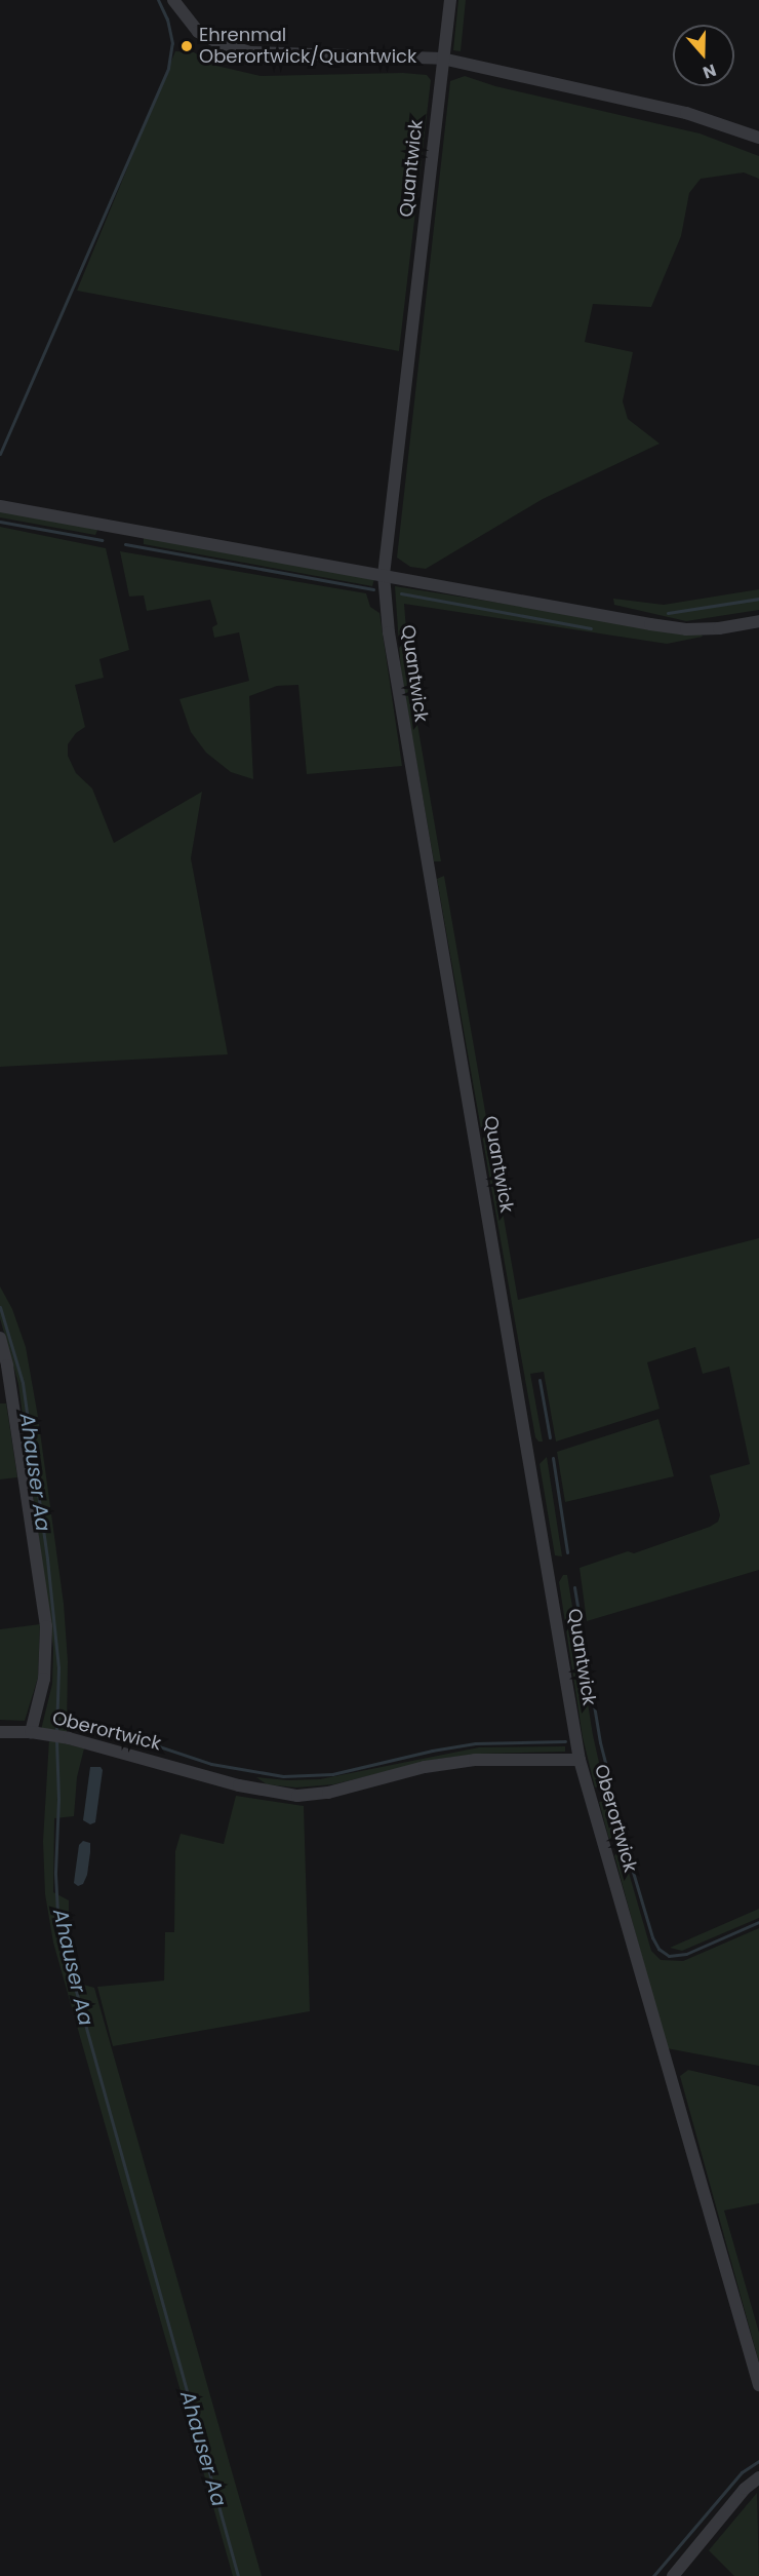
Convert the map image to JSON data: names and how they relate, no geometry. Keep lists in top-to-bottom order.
{
  "streets": {
    "street": ["Quantwick", "Oberortwick"]
  },
  "crossings": [
    ["Quantwick", "Oberortwick"]
  ],
  "water": ["Ahauser Aa"],
  "places": ["Ehrenmal Oberortwick/Quantwick"],
  "north": "bottom"
}
